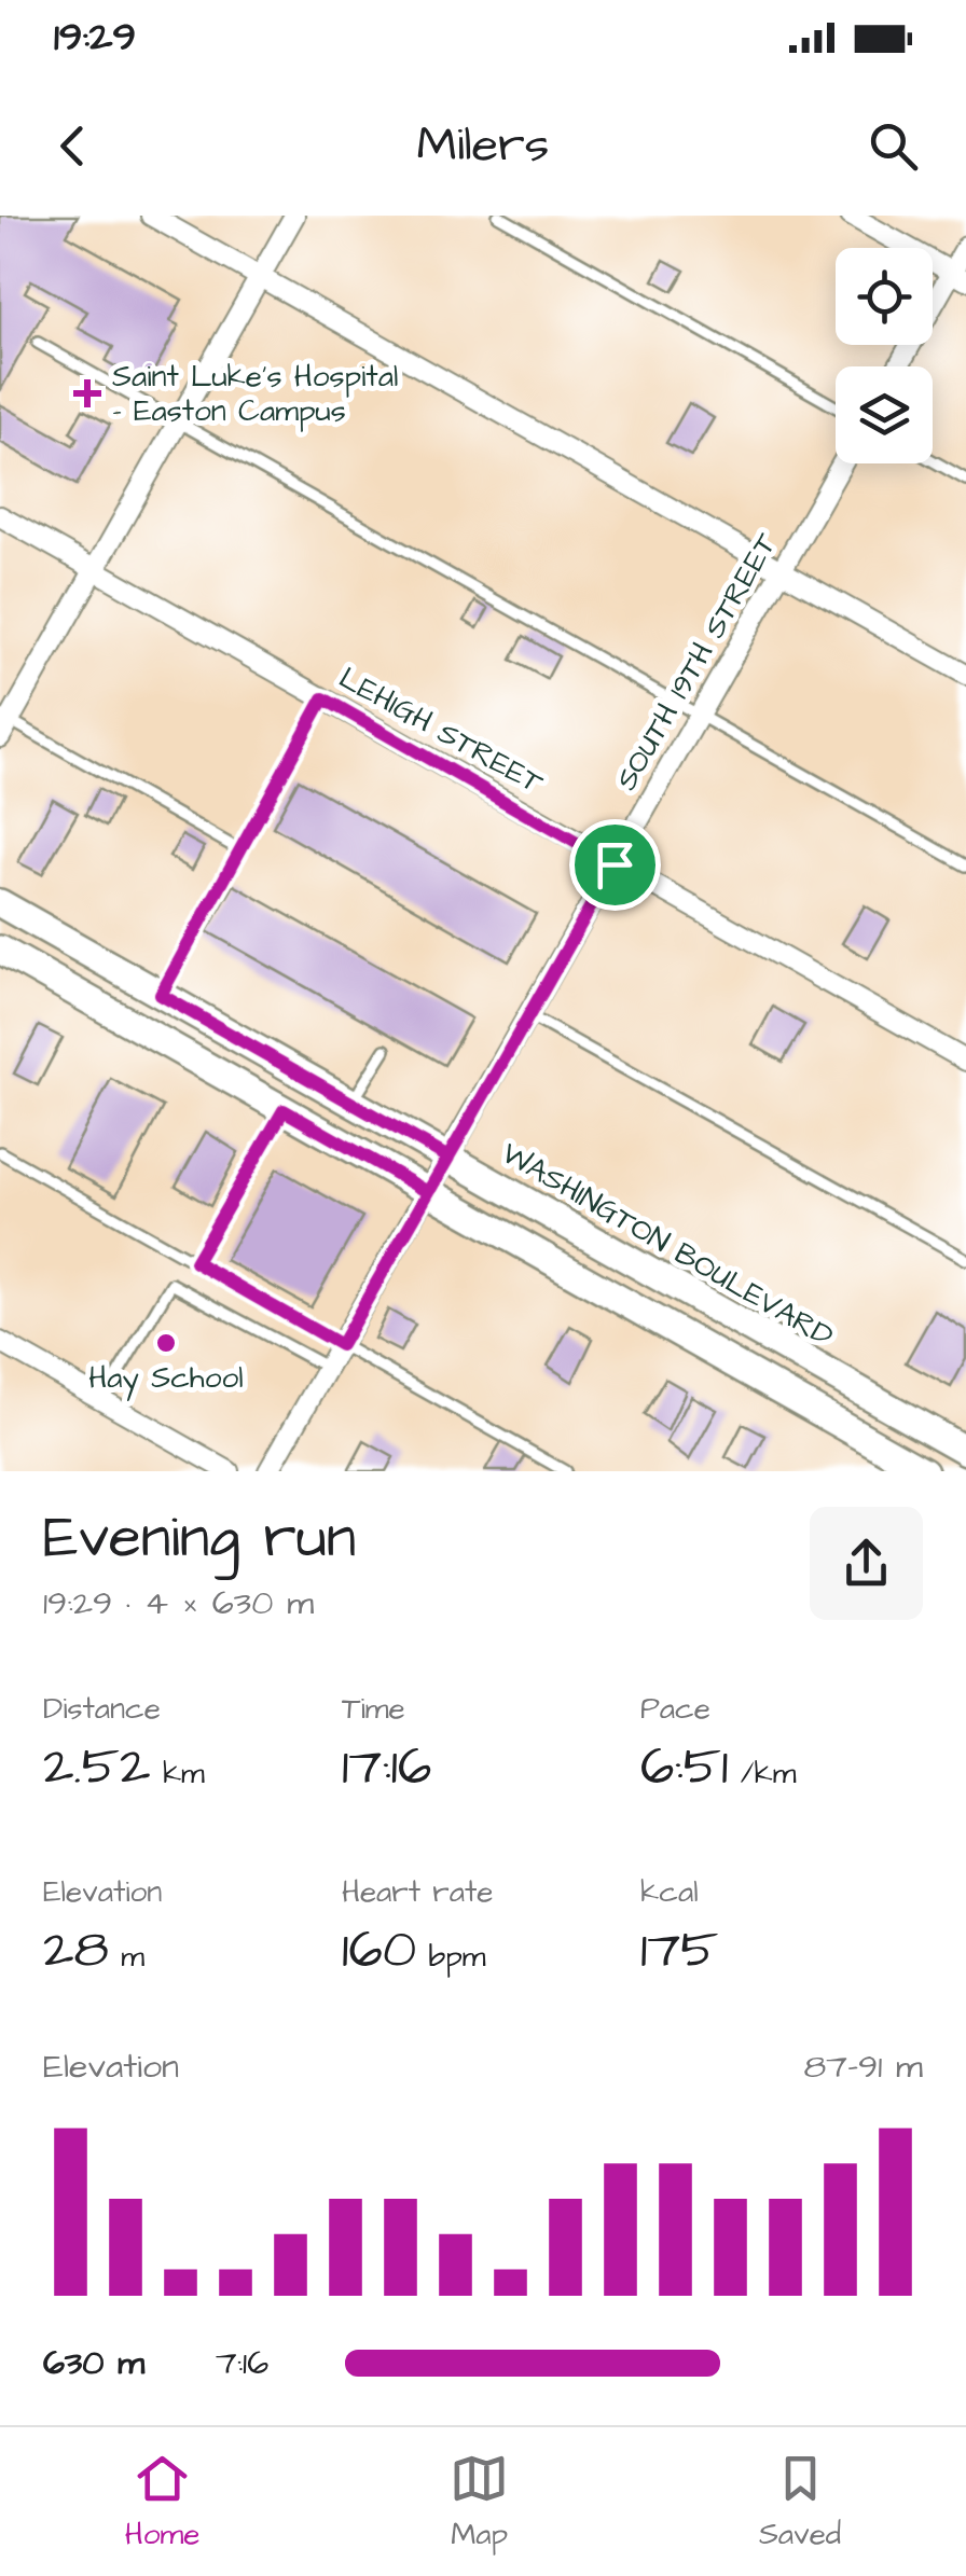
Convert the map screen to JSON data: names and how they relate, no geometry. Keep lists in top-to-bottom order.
{
  "streets": {
    "street": ["SOUTH 19TH STREET", "LEHIGH STREET", "WASHINGTON BOULEVARD"]
  },
  "crossings": [
    ["SOUTH 19TH STREET", "LEHIGH STREET"],
    ["SOUTH 19TH STREET", "WASHINGTON BOULEVARD"]
  ],
  "places": {
    "health": ["Saint Luke's Hospital - Easton Campus"],
    "other": ["Hay School"]
  },
  "page": {
    "status": "19:29",
    "header": "Milers",
    "heading": ["Evening run", "19:29 · 4 × 630 m"],
    "stats": [
      ["Distance", "2.52 km"],
      ["Time", "17:16"],
      ["Pace", "6:51 /km"],
      ["Elevation", "28 m"],
      ["Heart rate", "160 bpm"],
      ["kcal", "175"]
    ],
    "chart": ["Elevation", "87–91 m"],
    "list": [
      {
        "name": "630 m",
        "note": "7:16"
      }
    ],
    "tabs": ["Home", "Map", "Saved"]
  }
}
